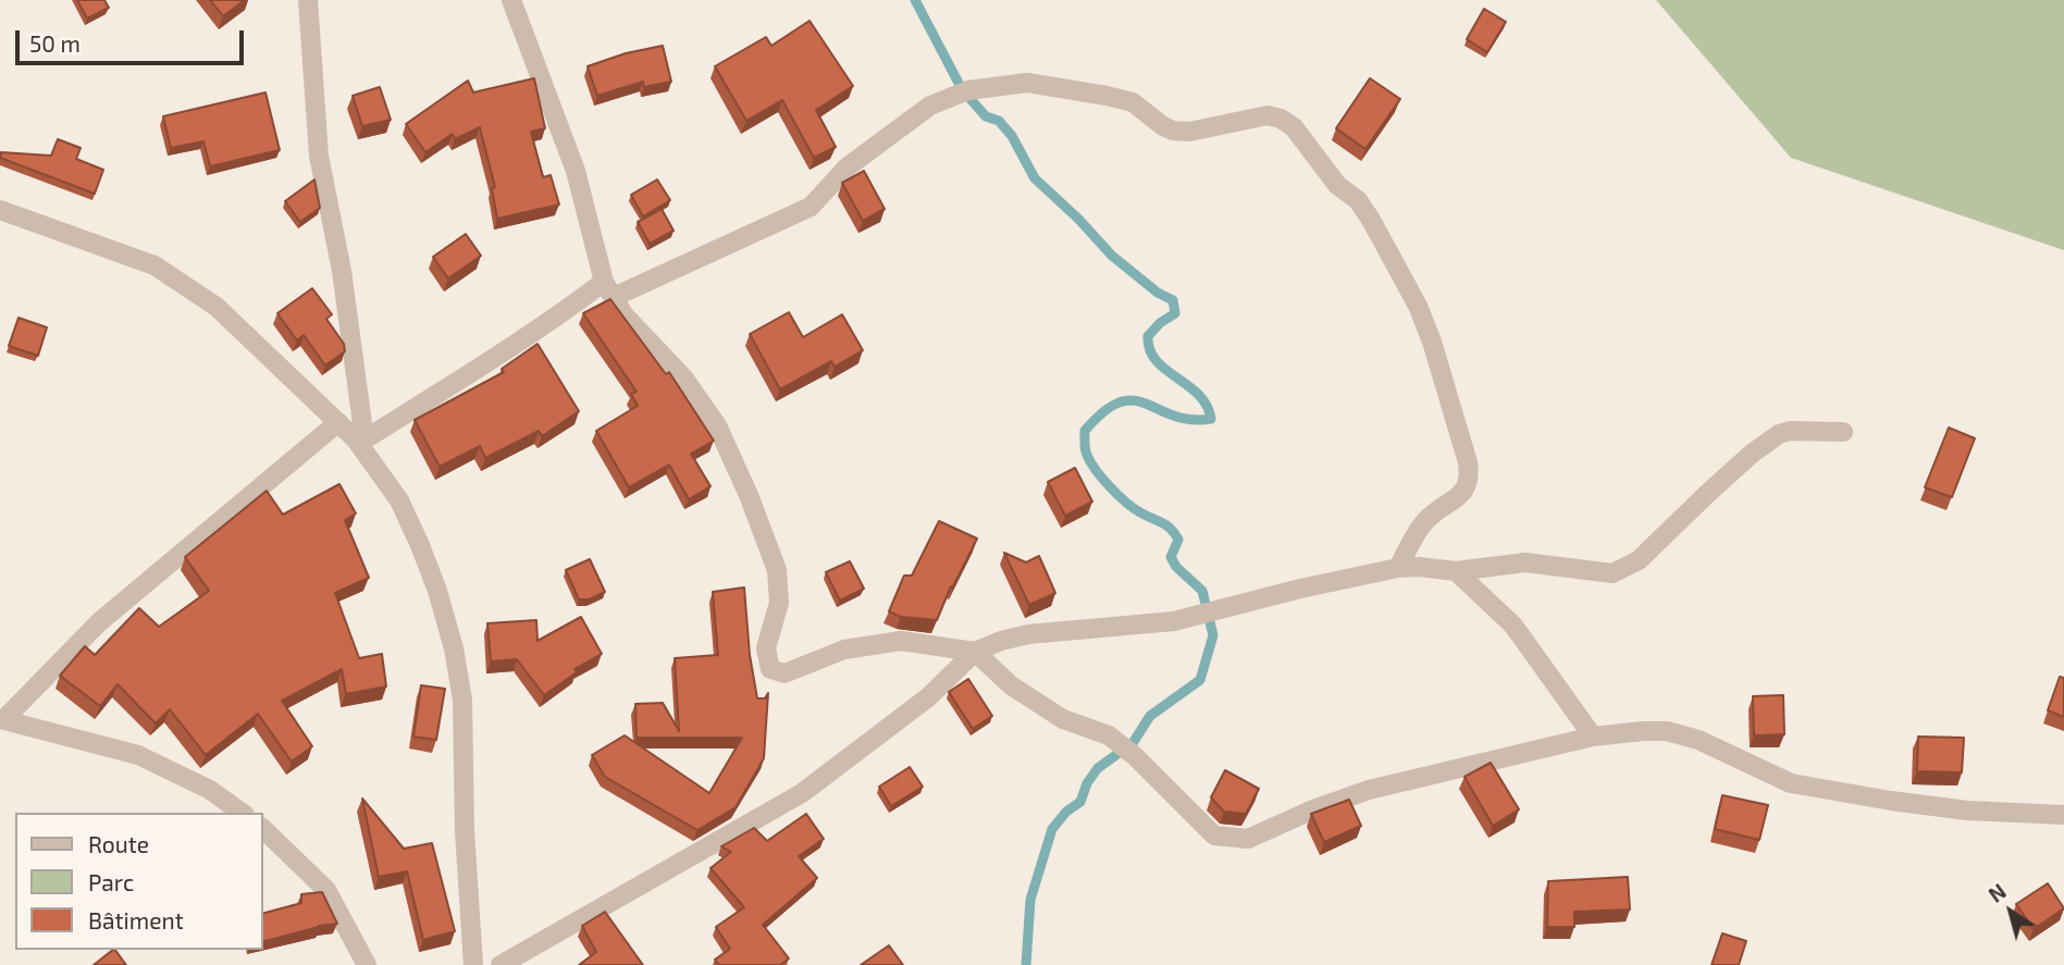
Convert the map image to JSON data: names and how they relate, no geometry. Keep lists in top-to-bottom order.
{
  "legend": ["Route", "Parc", "Bâtiment"],
  "scale_bar": "50 m",
  "north": "top left"
}
